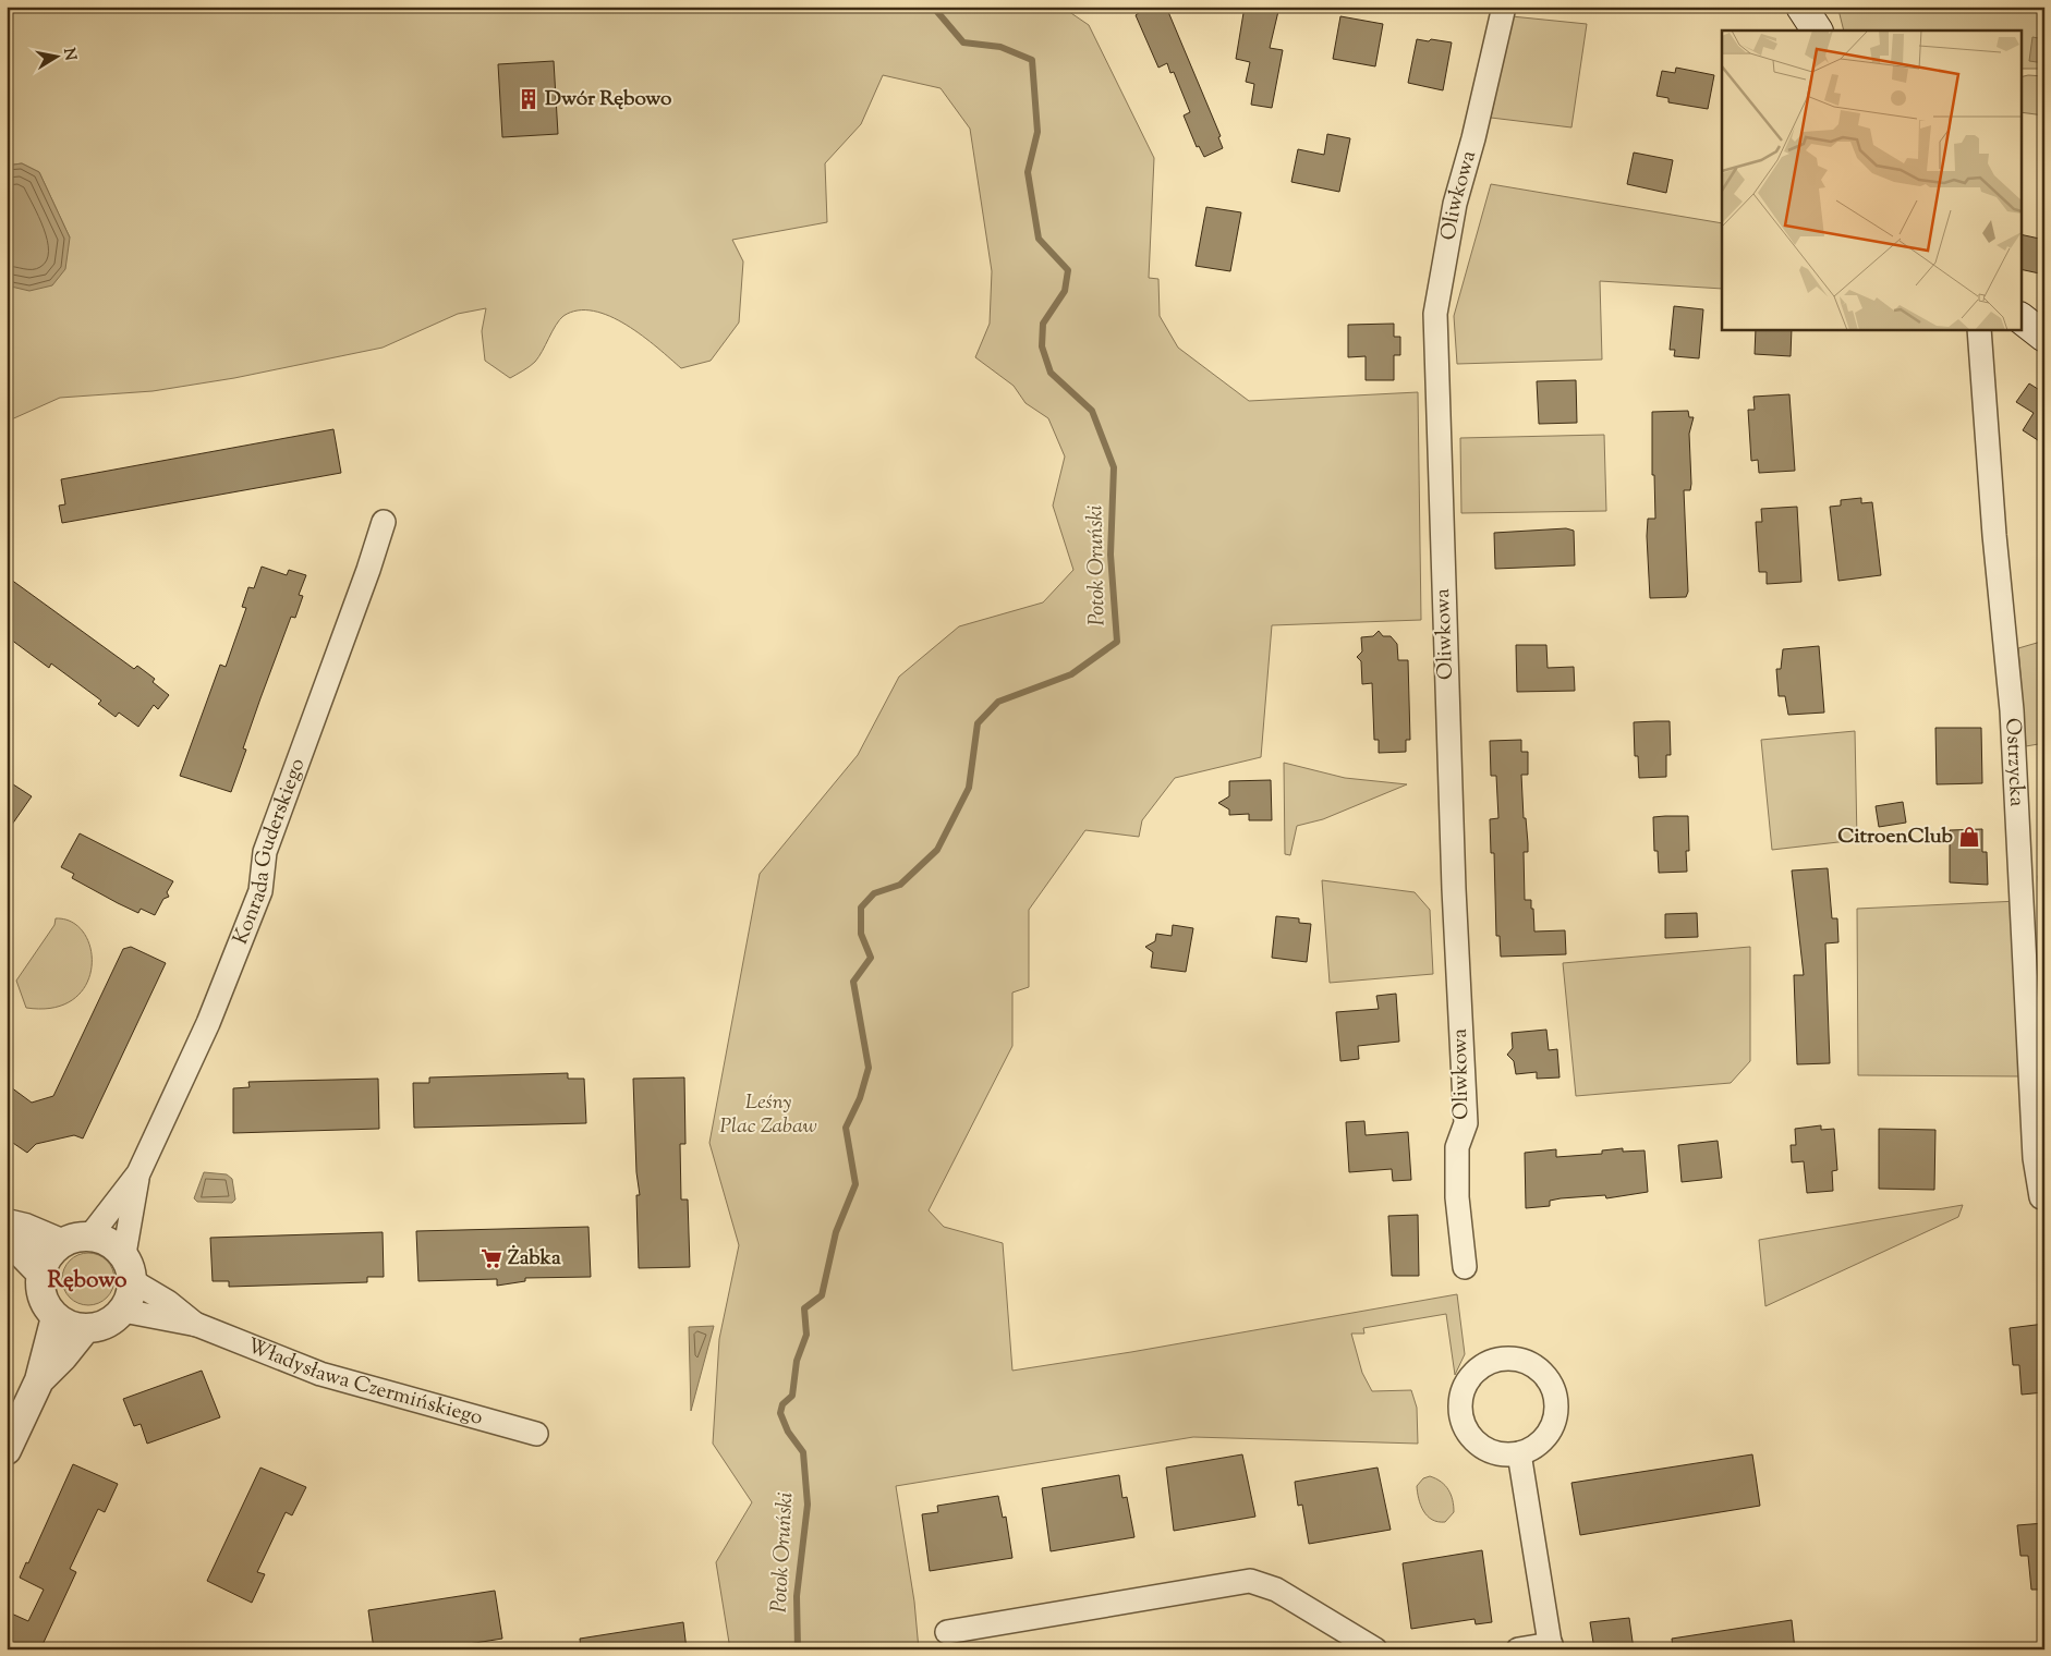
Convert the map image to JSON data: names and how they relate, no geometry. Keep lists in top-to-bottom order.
{
  "streets": {
    "street": [
      "Oliwkowa",
      "Ostrzycka",
      "Konrada Guderskiego",
      "Władysława Czermińskiego"
    ]
  },
  "crossings": [
    ["Konrada Guderskiego", "Władysława Czermińskiego"]
  ],
  "districts": ["Rębowo"],
  "water": ["Potok Oruński"],
  "parks": ["Leśny Plac Zabaw"],
  "places": {
    "building": ["Dwór Rębowo"],
    "shop": ["CitroenClub"],
    "supermarket": ["Żabka"]
  },
  "north": "right"
}
